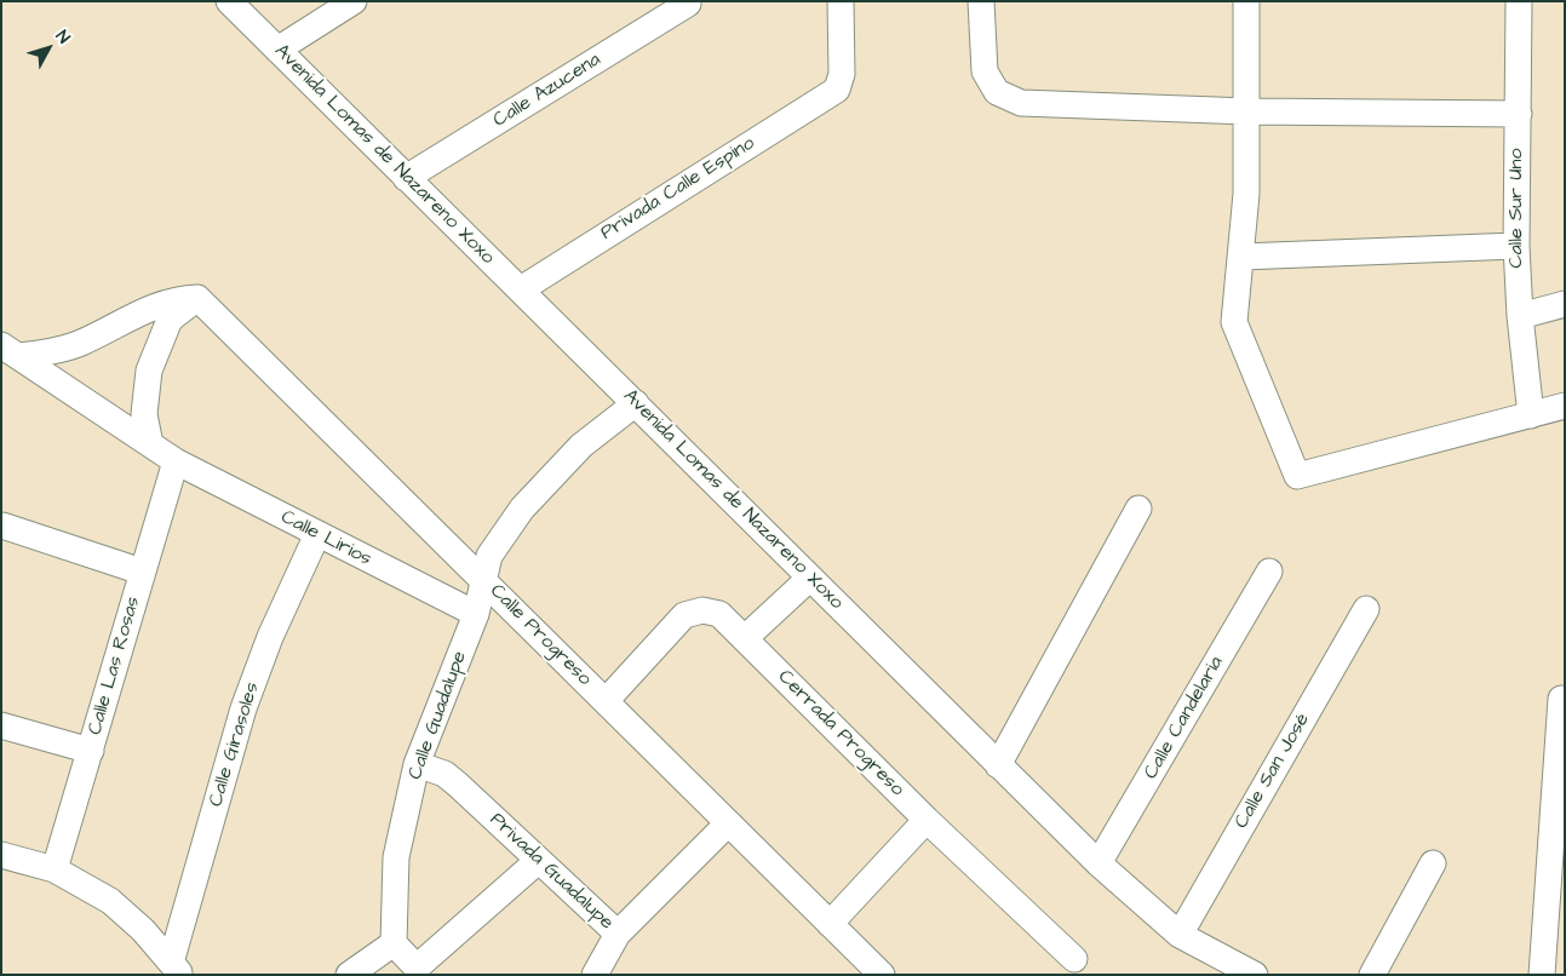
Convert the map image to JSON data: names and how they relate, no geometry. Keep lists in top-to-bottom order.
{
  "streets": {
    "street": [
      "Calle Azucena",
      "Avenida Lomas de Nazareno Xoxo",
      "Privada Calle Espino",
      "Calle Sur Uno",
      "Calle Lirios",
      "Calle Progreso",
      "Calle Las Rosas",
      "Calle Guadalupe",
      "Calle Candelaria",
      "Cerrada Progreso",
      "Calle Girasoles",
      "Calle San José",
      "Privada Guadalupe"
    ]
  },
  "crossings": [
    ["Calle Azucena", "Avenida Lomas de Nazareno Xoxo"],
    ["Avenida Lomas de Nazareno Xoxo", "Privada Calle Espino"],
    ["Avenida Lomas de Nazareno Xoxo", "Calle Guadalupe"],
    ["Avenida Lomas de Nazareno Xoxo", "Calle Candelaria"],
    ["Avenida Lomas de Nazareno Xoxo", "Calle San José"],
    ["Calle Lirios", "Calle Las Rosas"],
    ["Calle Lirios", "Calle Guadalupe"],
    ["Calle Lirios", "Calle Girasoles"],
    ["Calle Progreso", "Calle Guadalupe"],
    ["Calle Progreso", "Cerrada Progreso"],
    ["Calle Progreso", "Privada Guadalupe"],
    ["Calle Guadalupe", "Privada Guadalupe"]
  ],
  "north": "top right"
}
